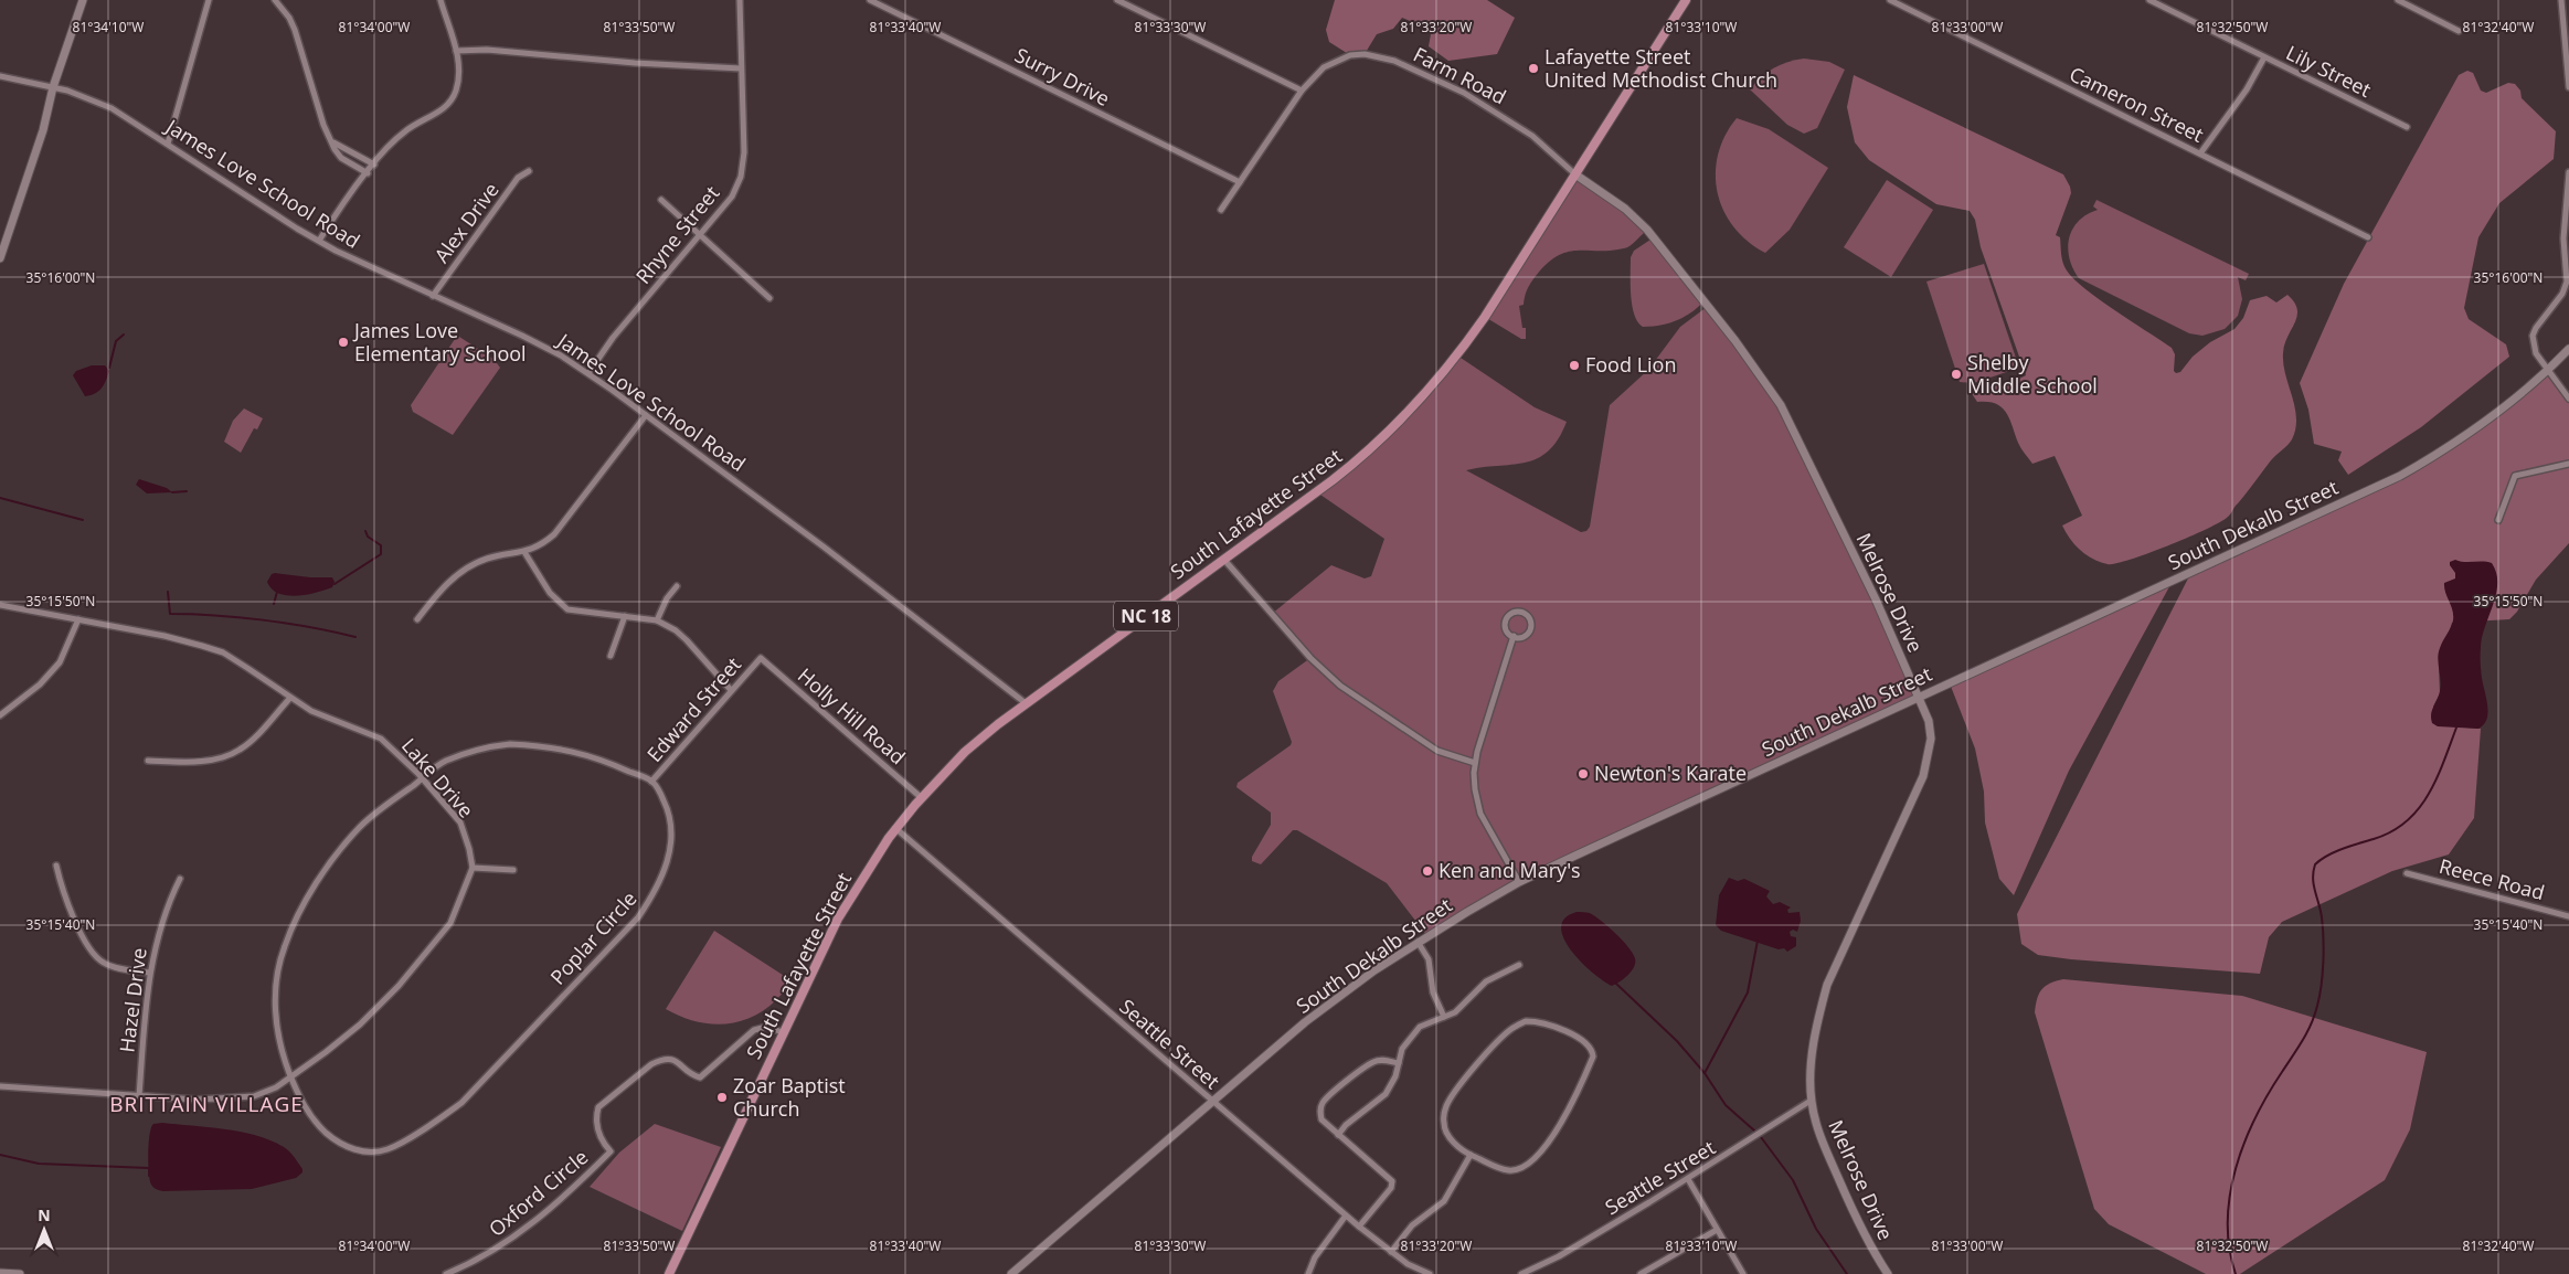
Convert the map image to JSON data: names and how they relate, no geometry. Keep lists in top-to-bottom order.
{
  "streets": {
    "main road": [
      "South Lafayette Street",
      "South Dekalb Street",
      "Melrose Drive",
      "NC 18"
    ],
    "street": [
      "Lily Street",
      "Farm Road",
      "Surry Drive",
      "Cameron Street",
      "James Love School Road",
      "Alex Drive",
      "Rhyne Street",
      "Edward Street",
      "Holly Hill Road",
      "Lake Drive",
      "Reece Road",
      "Poplar Circle",
      "Hazel Drive",
      "Seattle Street",
      "Oxford Circle"
    ]
  },
  "crossings": [
    ["Farm Road", "Surry Drive"],
    ["Farm Road", "South Lafayette Street"],
    ["Farm Road", "Melrose Drive"],
    ["James Love School Road", "Alex Drive"],
    ["James Love School Road", "Rhyne Street"],
    ["James Love School Road", "South Lafayette Street"],
    ["South Lafayette Street", "Melrose Drive"],
    ["South Lafayette Street", "Holly Hill Road"],
    ["South Lafayette Street", "Seattle Street"],
    ["South Lafayette Street", "Oxford Circle"],
    ["South Dekalb Street", "Melrose Drive"],
    ["South Dekalb Street", "Seattle Street"],
    ["Melrose Drive", "Seattle Street"],
    ["Edward Street", "Holly Hill Road"],
    ["Edward Street", "Poplar Circle"],
    ["Lake Drive", "Poplar Circle"]
  ],
  "districts": ["BRITTAIN VILLAGE"],
  "places": [
    "Lafayette Street United Methodist Church",
    "James Love Elementary School",
    "Food Lion",
    "Shelby Middle School",
    "Newton's Karate",
    "Ken and Mary's",
    "Zoar Baptist Church"
  ],
  "north": "top",
  "coordinates": [
    "81°34'10\"W",
    "81°34'00\"W",
    "81°33'50\"W",
    "81°33'40\"W",
    "81°33'30\"W",
    "81°33'20\"W",
    "81°33'10\"W",
    "81°33'00\"W",
    "81°32'50\"W",
    "81°32'40\"W",
    "35°16'00\"N",
    "35°15'50\"N",
    "35°15'40\"N"
  ]
}
